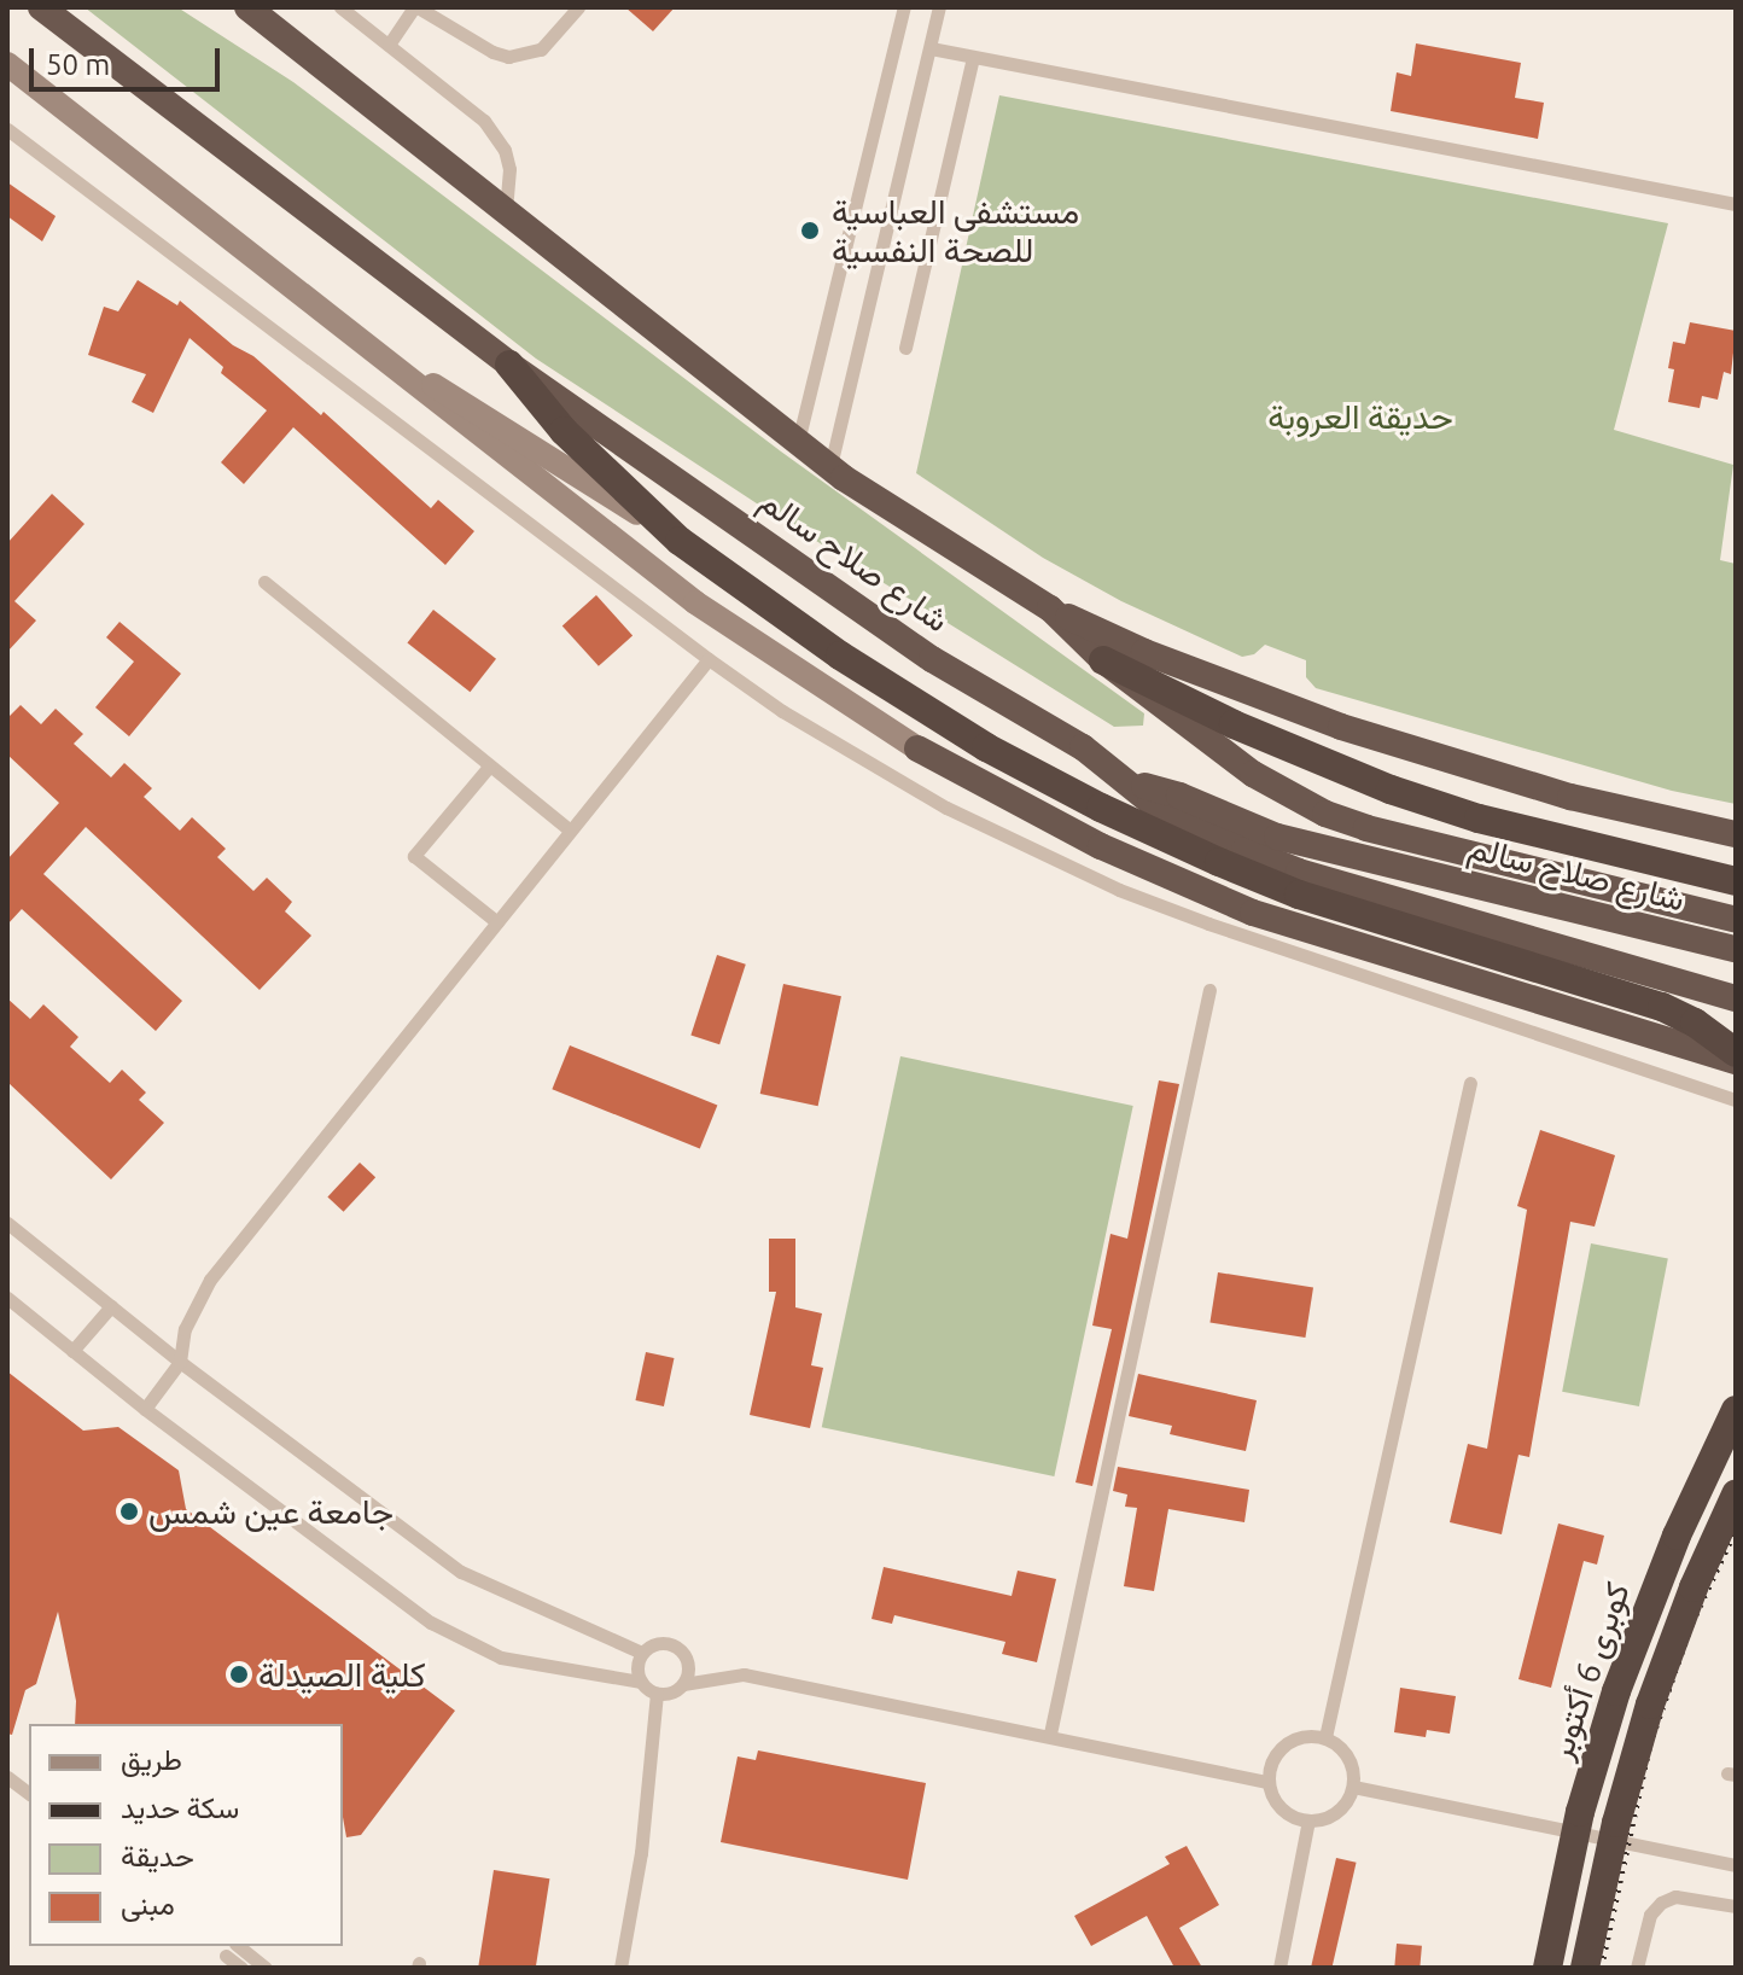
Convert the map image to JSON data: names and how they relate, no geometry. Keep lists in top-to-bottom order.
{
  "streets": {
    "highway": ["شارع صلاح سالم", "كوبرى 6 أكتوبر"]
  },
  "parks": ["حديقة العروبة"],
  "places": ["مستشفى العباسية للصحة النفسية", "جامعة عين شمس", "كلية الصيدلة"],
  "legend": [
    "طريق",
    "سكة حديد",
    "حديقة",
    "مبنى"
  ],
  "scale_bar": "50 m"
}
